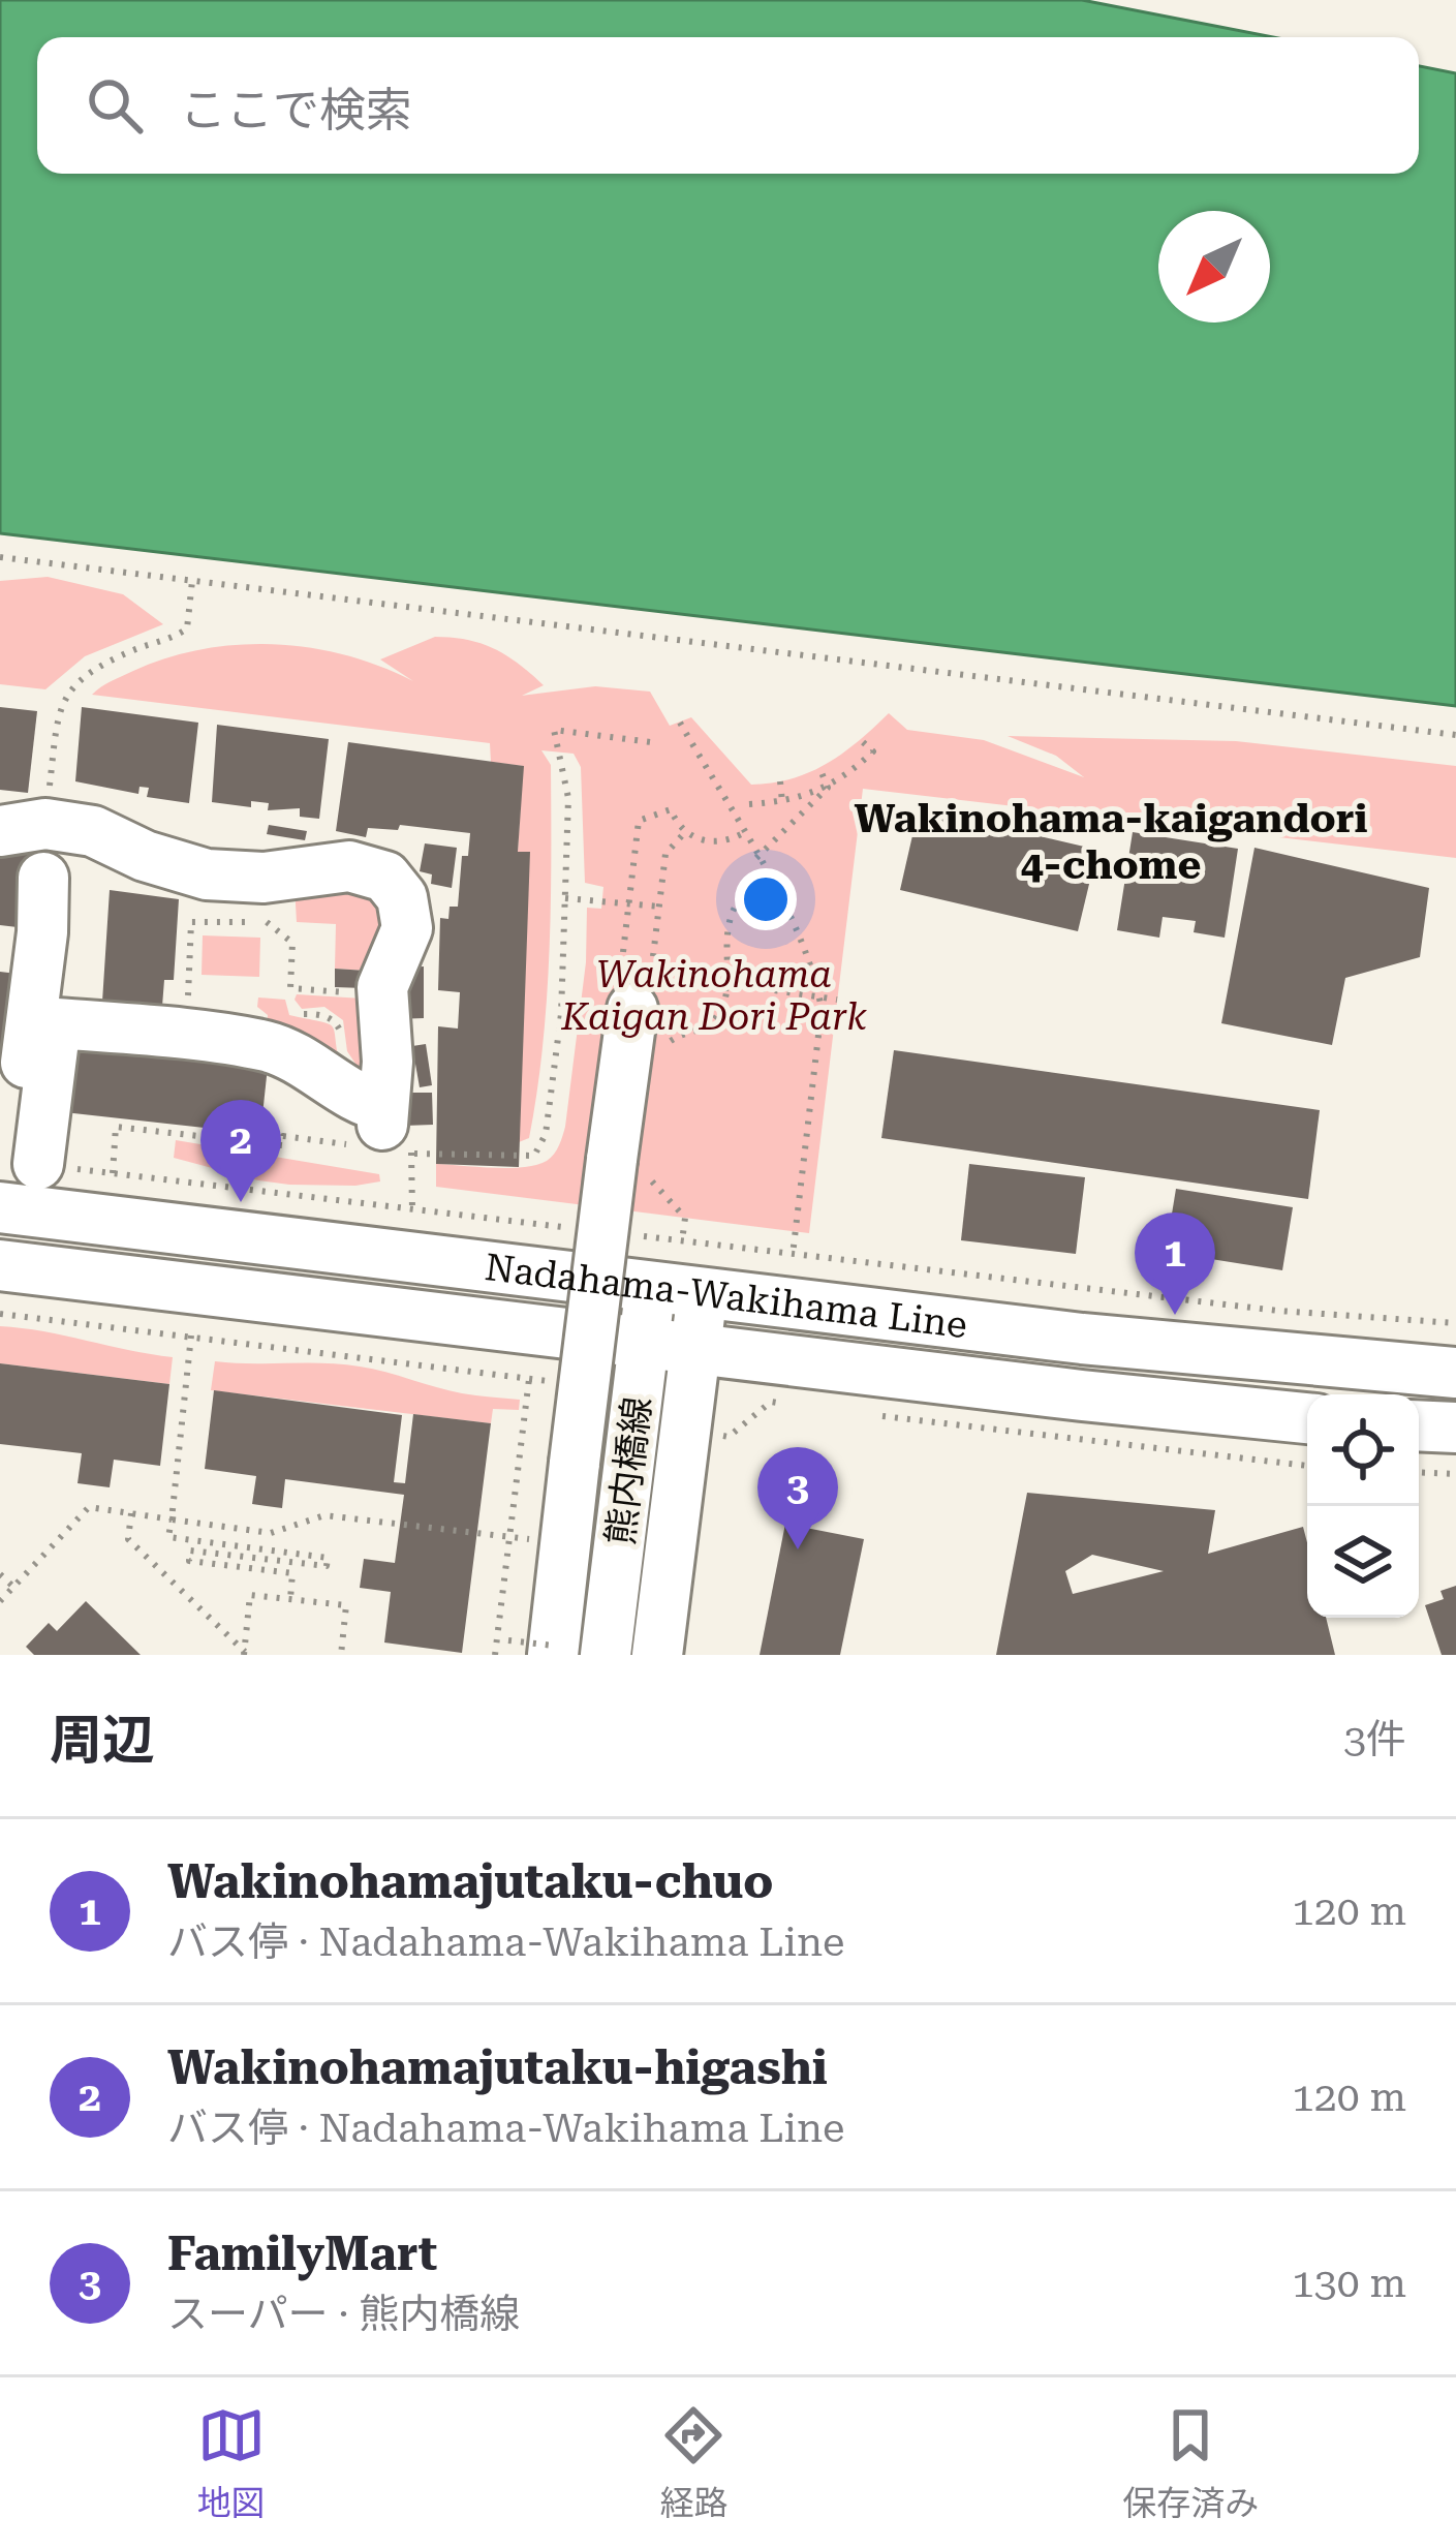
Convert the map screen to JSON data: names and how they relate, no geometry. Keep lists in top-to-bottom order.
{
  "streets": {
    "street": ["Nadahama-Wakihama Line", "熊内橋線"]
  },
  "crossings": [
    ["Nadahama-Wakihama Line", "熊内橋線"]
  ],
  "districts": ["Wakinohama-kaigandori 4-chome"],
  "parks": ["Wakinohama Kaigan Dori Park"],
  "north": "bottom left",
  "page": {
    "search": "ここで検索",
    "pins": ["2", "1", "3"],
    "heading": ["周辺", "3件"],
    "list": [
      {
        "mark": "1",
        "name": "Wakinohamajutaku-chuo",
        "note": "バス停 · Nadahama-Wakihama Line",
        "value": "120 m"
      },
      {
        "mark": "2",
        "name": "Wakinohamajutaku-higashi",
        "note": "バス停 · Nadahama-Wakihama Line",
        "value": "120 m"
      },
      {
        "mark": "3",
        "name": "FamilyMart",
        "note": "スーパー · 熊内橋線",
        "value": "130 m"
      }
    ],
    "nav": ["地図", "経路", "保存済み"]
  }
}
